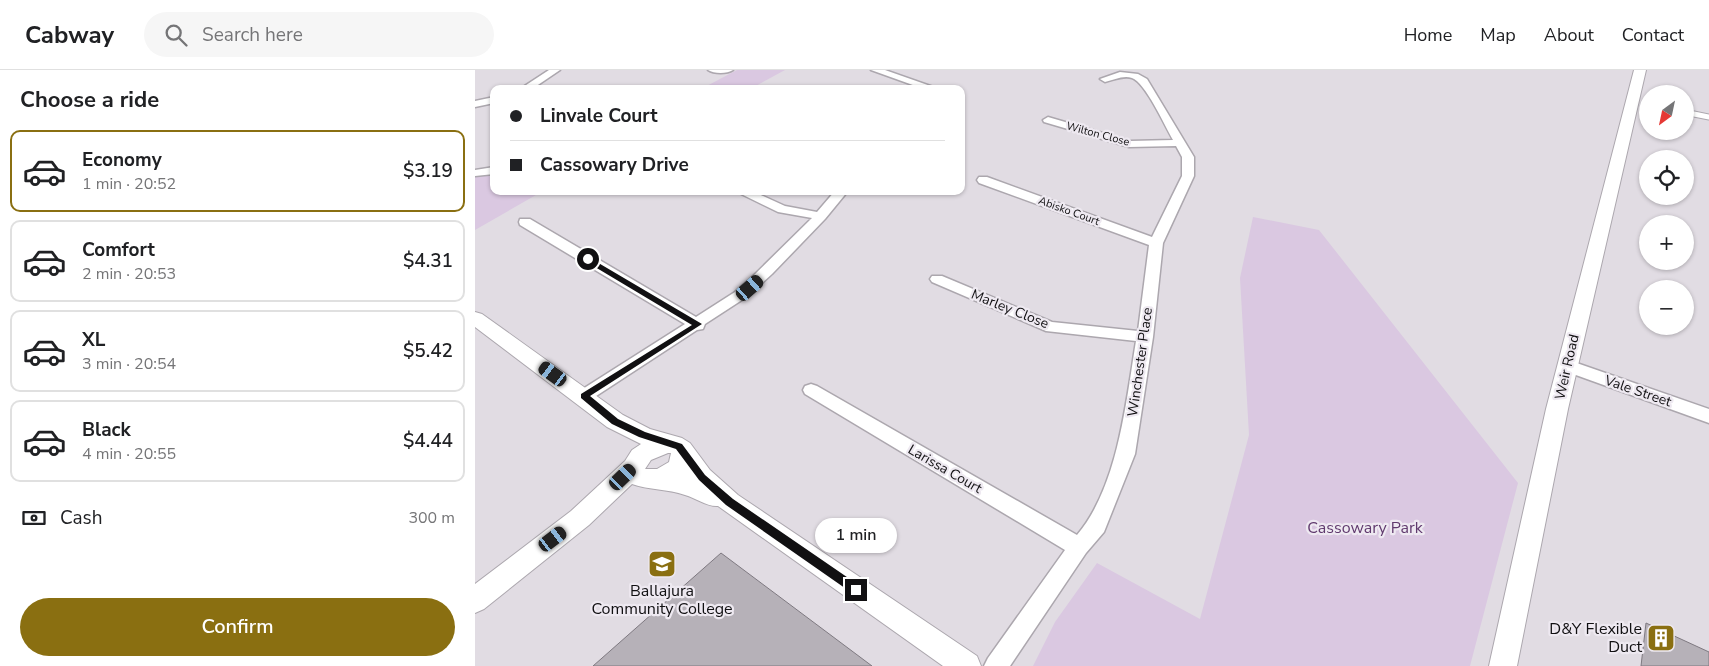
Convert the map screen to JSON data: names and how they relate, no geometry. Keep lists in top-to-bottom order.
{
  "streets": {
    "street": [
      "Wilton Close",
      "Abisko Court",
      "Marley Close",
      "Winchester Place",
      "Weir Road",
      "Vale Street",
      "Larissa Court"
    ]
  },
  "crossings": [
    ["Wilton Close", "Winchester Place"],
    ["Abisko Court", "Winchester Place"],
    ["Marley Close", "Winchester Place"],
    ["Winchester Place", "Larissa Court"],
    ["Weir Road", "Vale Street"]
  ],
  "parks": ["Cassowary Park"],
  "places": {
    "school or university": ["Ballajura Community College"],
    "building": ["D&Y Flexible Duct"]
  },
  "north": "bottom left",
  "page": {
    "header": "Cabway",
    "search": "Search here",
    "nav": [
      "Home",
      "Map",
      "About",
      "Contact"
    ],
    "heading": "Choose a ride",
    "map_buttons": ["+", "−"],
    "banner": ["Linvale Court", "Cassowary Drive"],
    "list": [
      {
        "name": "Economy",
        "note": "1 min · 20:52",
        "value": "$3.19"
      },
      {
        "name": "Comfort",
        "note": "2 min · 20:53",
        "value": "$4.31"
      },
      {
        "name": "XL",
        "note": "3 min · 20:54",
        "value": "$5.42"
      },
      {
        "name": "Black",
        "note": "4 min · 20:55",
        "value": "$4.44"
      }
    ],
    "pay": ["Cash", "300 m"],
    "bubble": "1 min",
    "buttons": "Confirm"
  }
}
